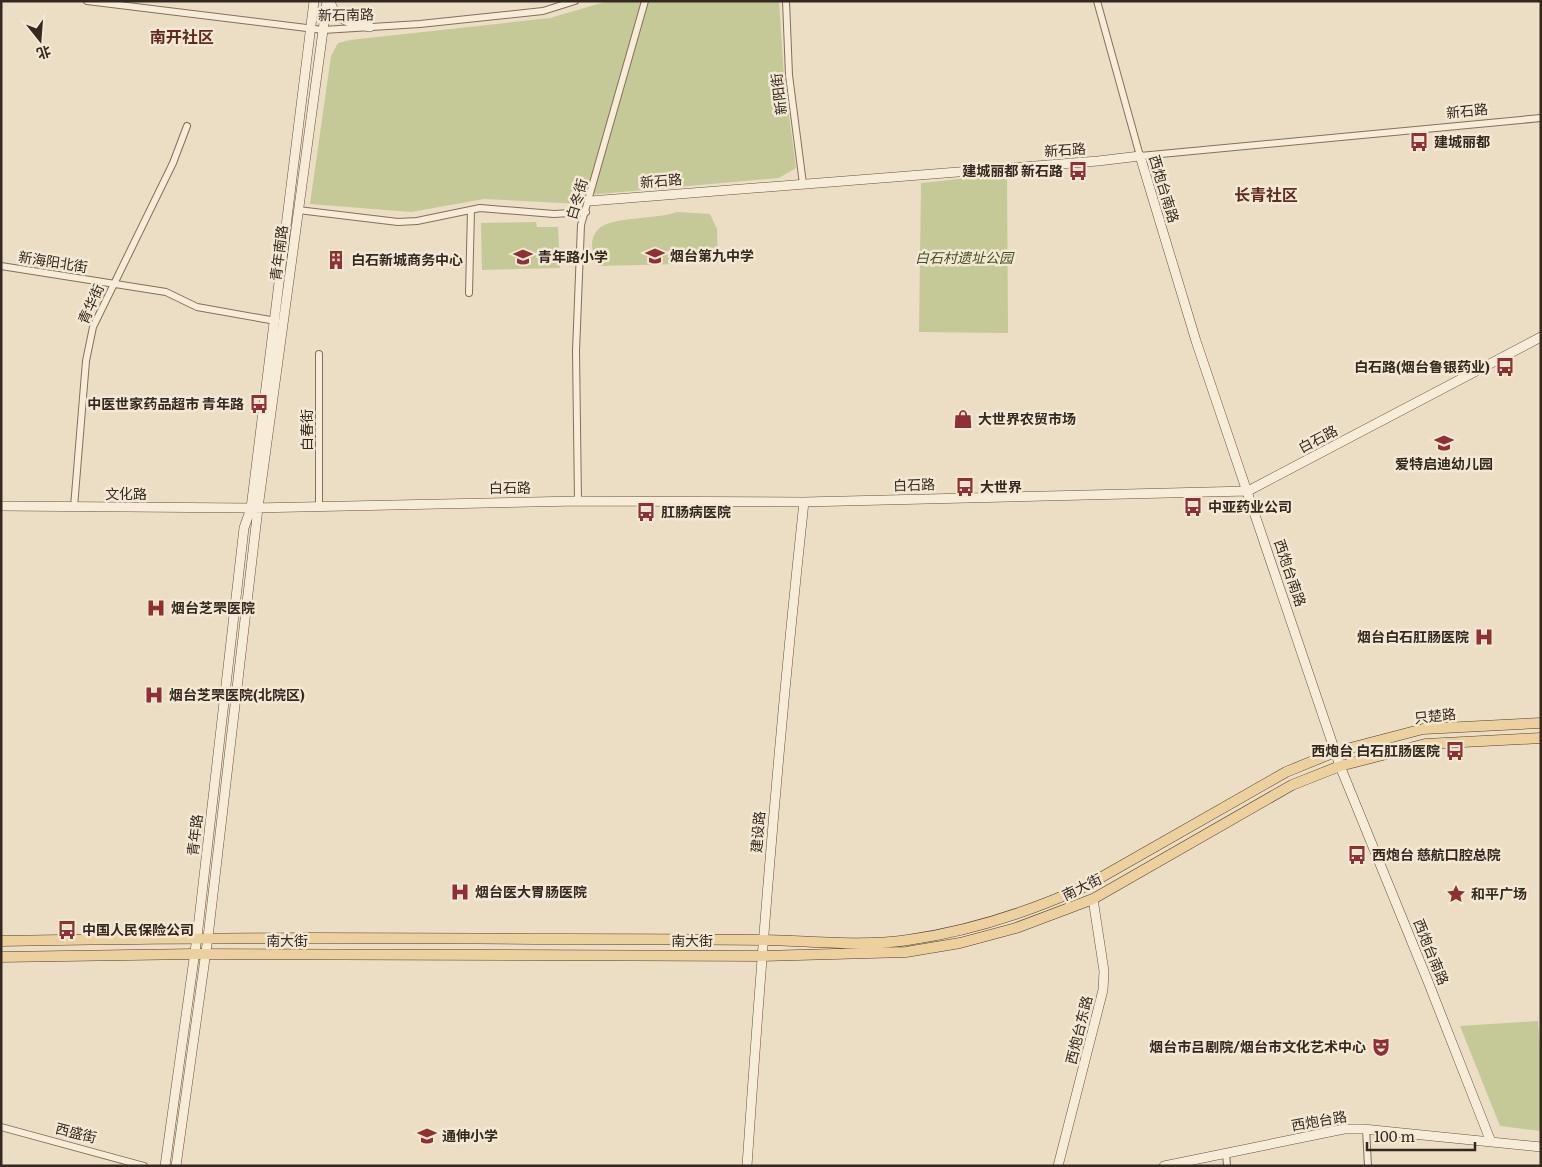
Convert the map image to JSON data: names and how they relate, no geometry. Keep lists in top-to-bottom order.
{
  "streets": {
    "main road": ["只楚路", "南大街"],
    "street": [
      "新石南路",
      "新阳街",
      "新石路",
      "西炮台南路",
      "白冬街",
      "青年南路",
      "新海阳北街",
      "青华街",
      "白春街",
      "白石路",
      "文化路",
      "建设路",
      "青年路",
      "西炮台东路",
      "西炮台路",
      "西盛街"
    ]
  },
  "crossings": [
    ["新石南路", "青年南路"],
    ["新阳街", "新石路"],
    ["新石路", "西炮台南路"],
    ["新石路", "白冬街"],
    ["西炮台南路", "白石路"],
    ["西炮台南路", "只楚路"],
    ["西炮台南路", "南大街"],
    ["西炮台南路", "西炮台路"],
    ["白冬街", "白石路"],
    ["青年南路", "新海阳北街"],
    ["青年南路", "白石路"],
    ["青年南路", "文化路"],
    ["青年南路", "青年路"],
    ["新海阳北街", "青华街"],
    ["青华街", "文化路"],
    ["白春街", "白石路"],
    ["白石路", "文化路"],
    ["白石路", "建设路"],
    ["白石路", "青年路"],
    ["文化路", "青年路"],
    ["只楚路", "南大街"],
    ["建设路", "南大街"],
    ["青年路", "南大街"],
    ["南大街", "西炮台东路"]
  ],
  "districts": ["南开社区", "长青社区"],
  "parks": ["白石村遗址公园"],
  "places": {
    "bus stop": [
      "建城丽都",
      "建城丽都 新石路",
      "白石路(烟台鲁银药业)",
      "中医世家药品超市 青年路",
      "大世界",
      "中亚药业公司",
      "肛肠病医院",
      "西炮台 白石肛肠医院",
      "西炮台 慈航口腔总院",
      "中国人民保险公司"
    ],
    "school or university": [
      "烟台第九中学",
      "青年路小学",
      "爱特启迪幼儿园",
      "通伸小学"
    ],
    "building": ["白石新城商务中心"],
    "shop": ["大世界农贸市场"],
    "hospital": [
      "烟台芝罘医院",
      "烟台白石肛肠医院",
      "烟台芝罘医院(北院区)",
      "烟台医大胃肠医院"
    ],
    "place": ["和平广场"],
    "theatre": ["烟台市吕剧院/烟台市文化艺术中心"]
  },
  "scale_bar": "100 m",
  "north": "bottom"
}
